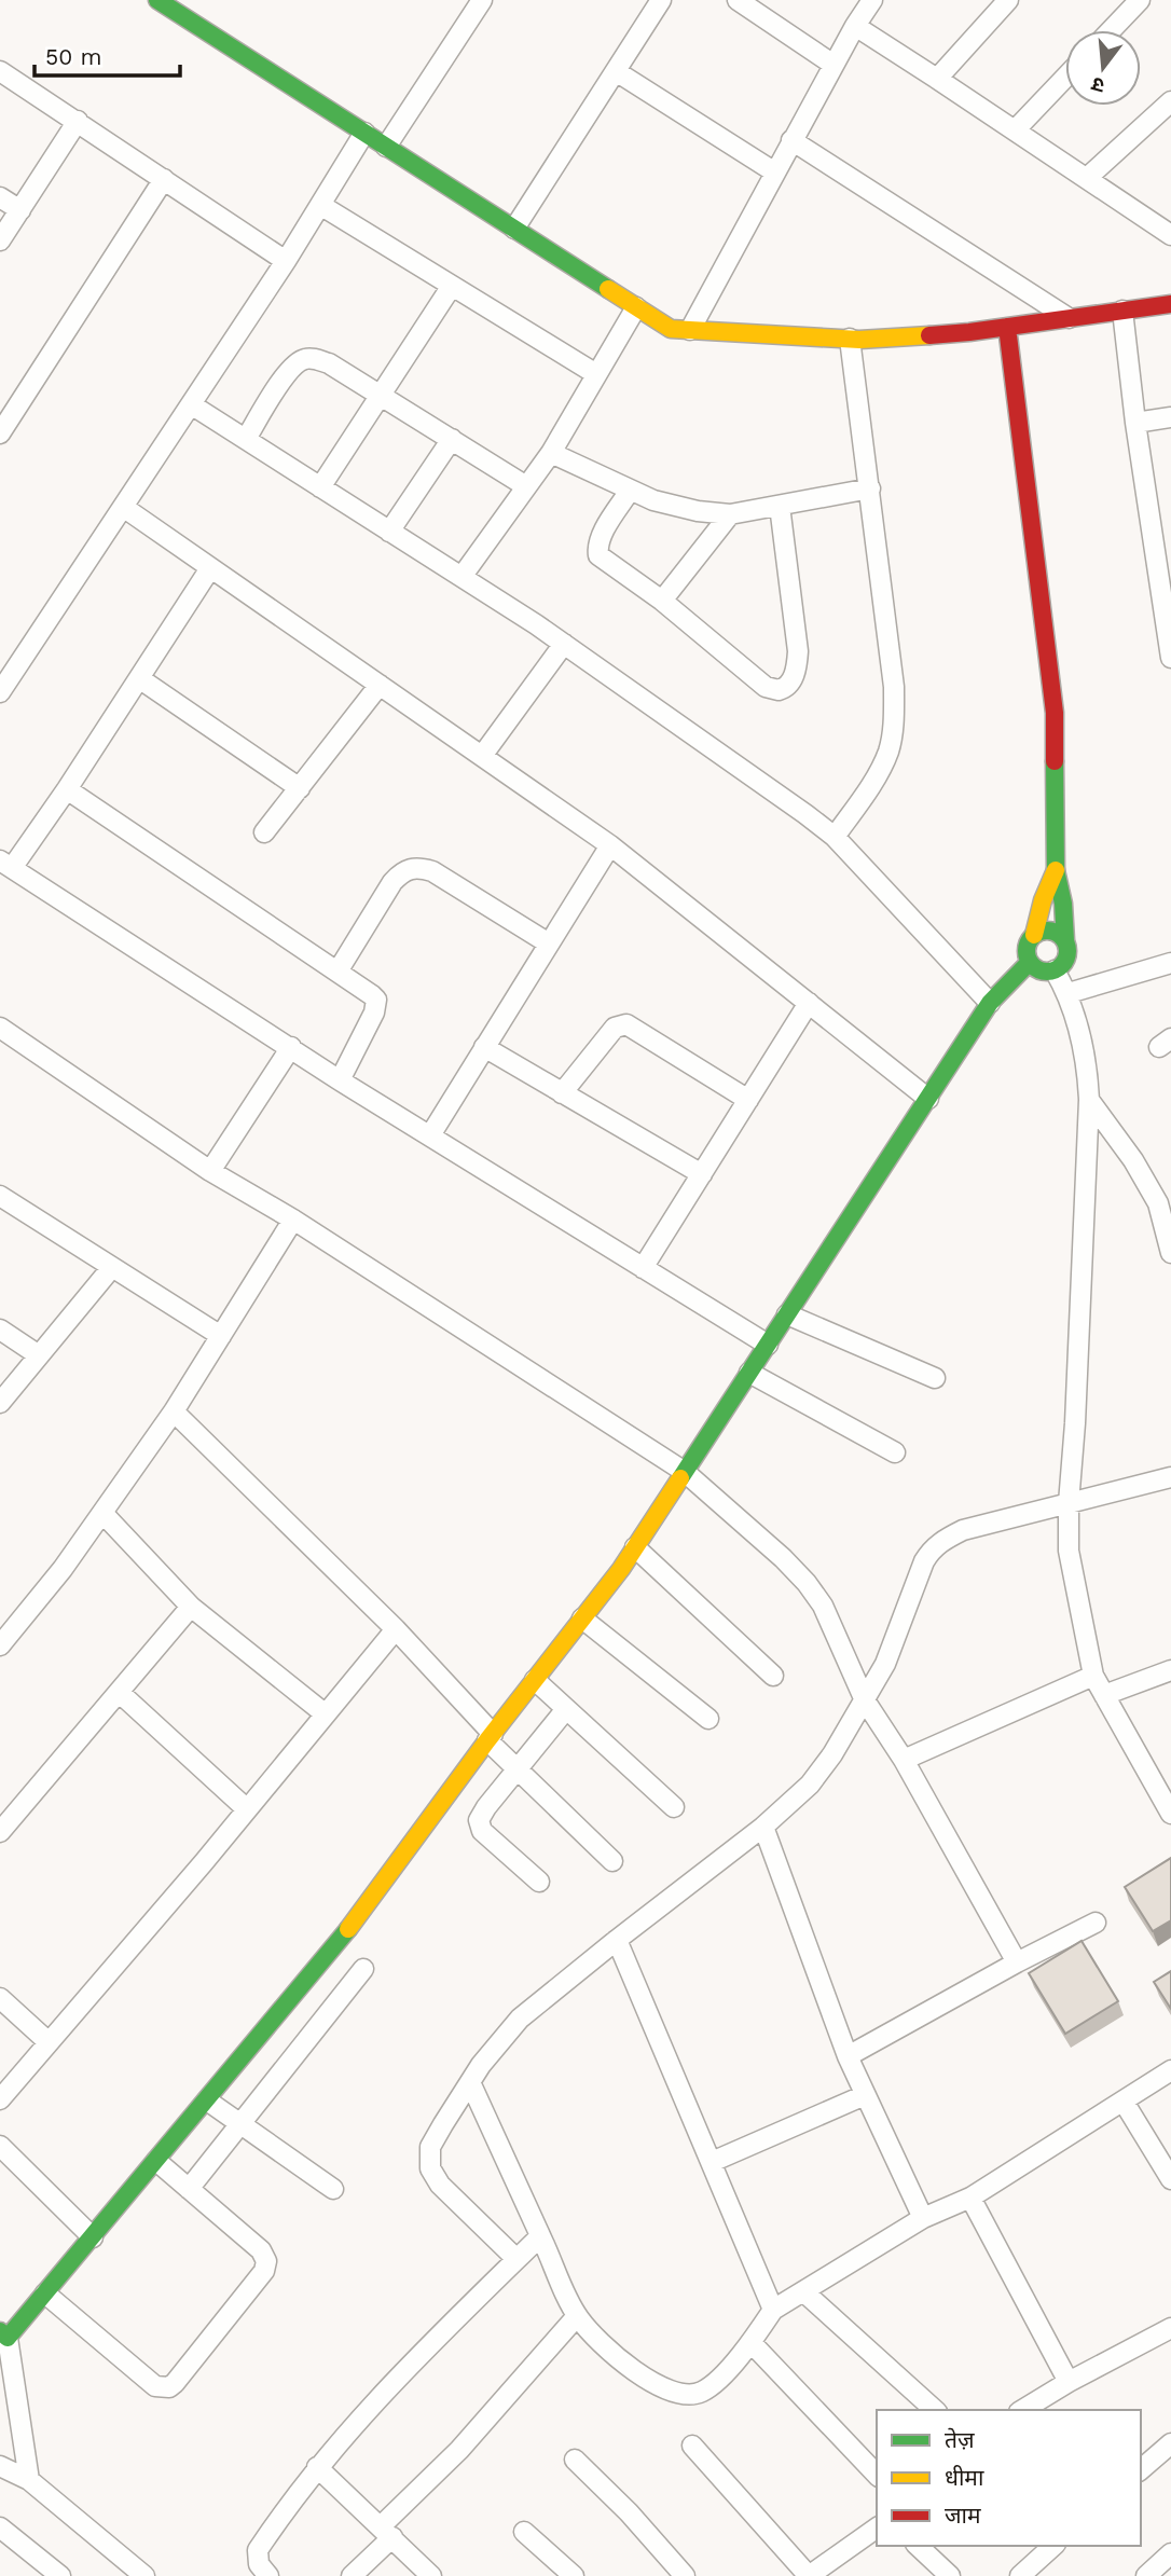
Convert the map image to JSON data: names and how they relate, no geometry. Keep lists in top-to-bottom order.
{
  "legend": ["तेज़", "धीमा", "जाम"],
  "scale_bar": "50 m",
  "north": "bottom"
}
